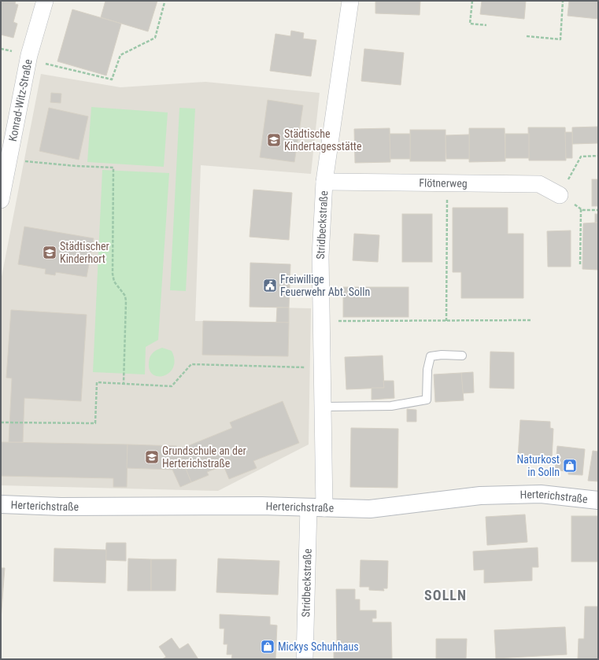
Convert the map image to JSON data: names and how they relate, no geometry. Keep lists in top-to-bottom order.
{
  "streets": {
    "main road": ["Herterichstraße"],
    "street": ["Konrad-Witz-Straße", "Flötnerweg", "Stridbeckstraße"]
  },
  "crossings": [
    ["Flötnerweg", "Stridbeckstraße"],
    ["Stridbeckstraße", "Herterichstraße"]
  ],
  "districts": ["SOLLN"],
  "places": {
    "school or university": ["Städtische Kindertagesstätte", "Städtischer Kinderhort", "Grundschule an der Herterichstraße"],
    "public building": ["Freiwillige Feuerwehr Abt. Solln"],
    "shop": ["Naturkost in Solln", "Mickys Schuhhaus"]
  }
}
